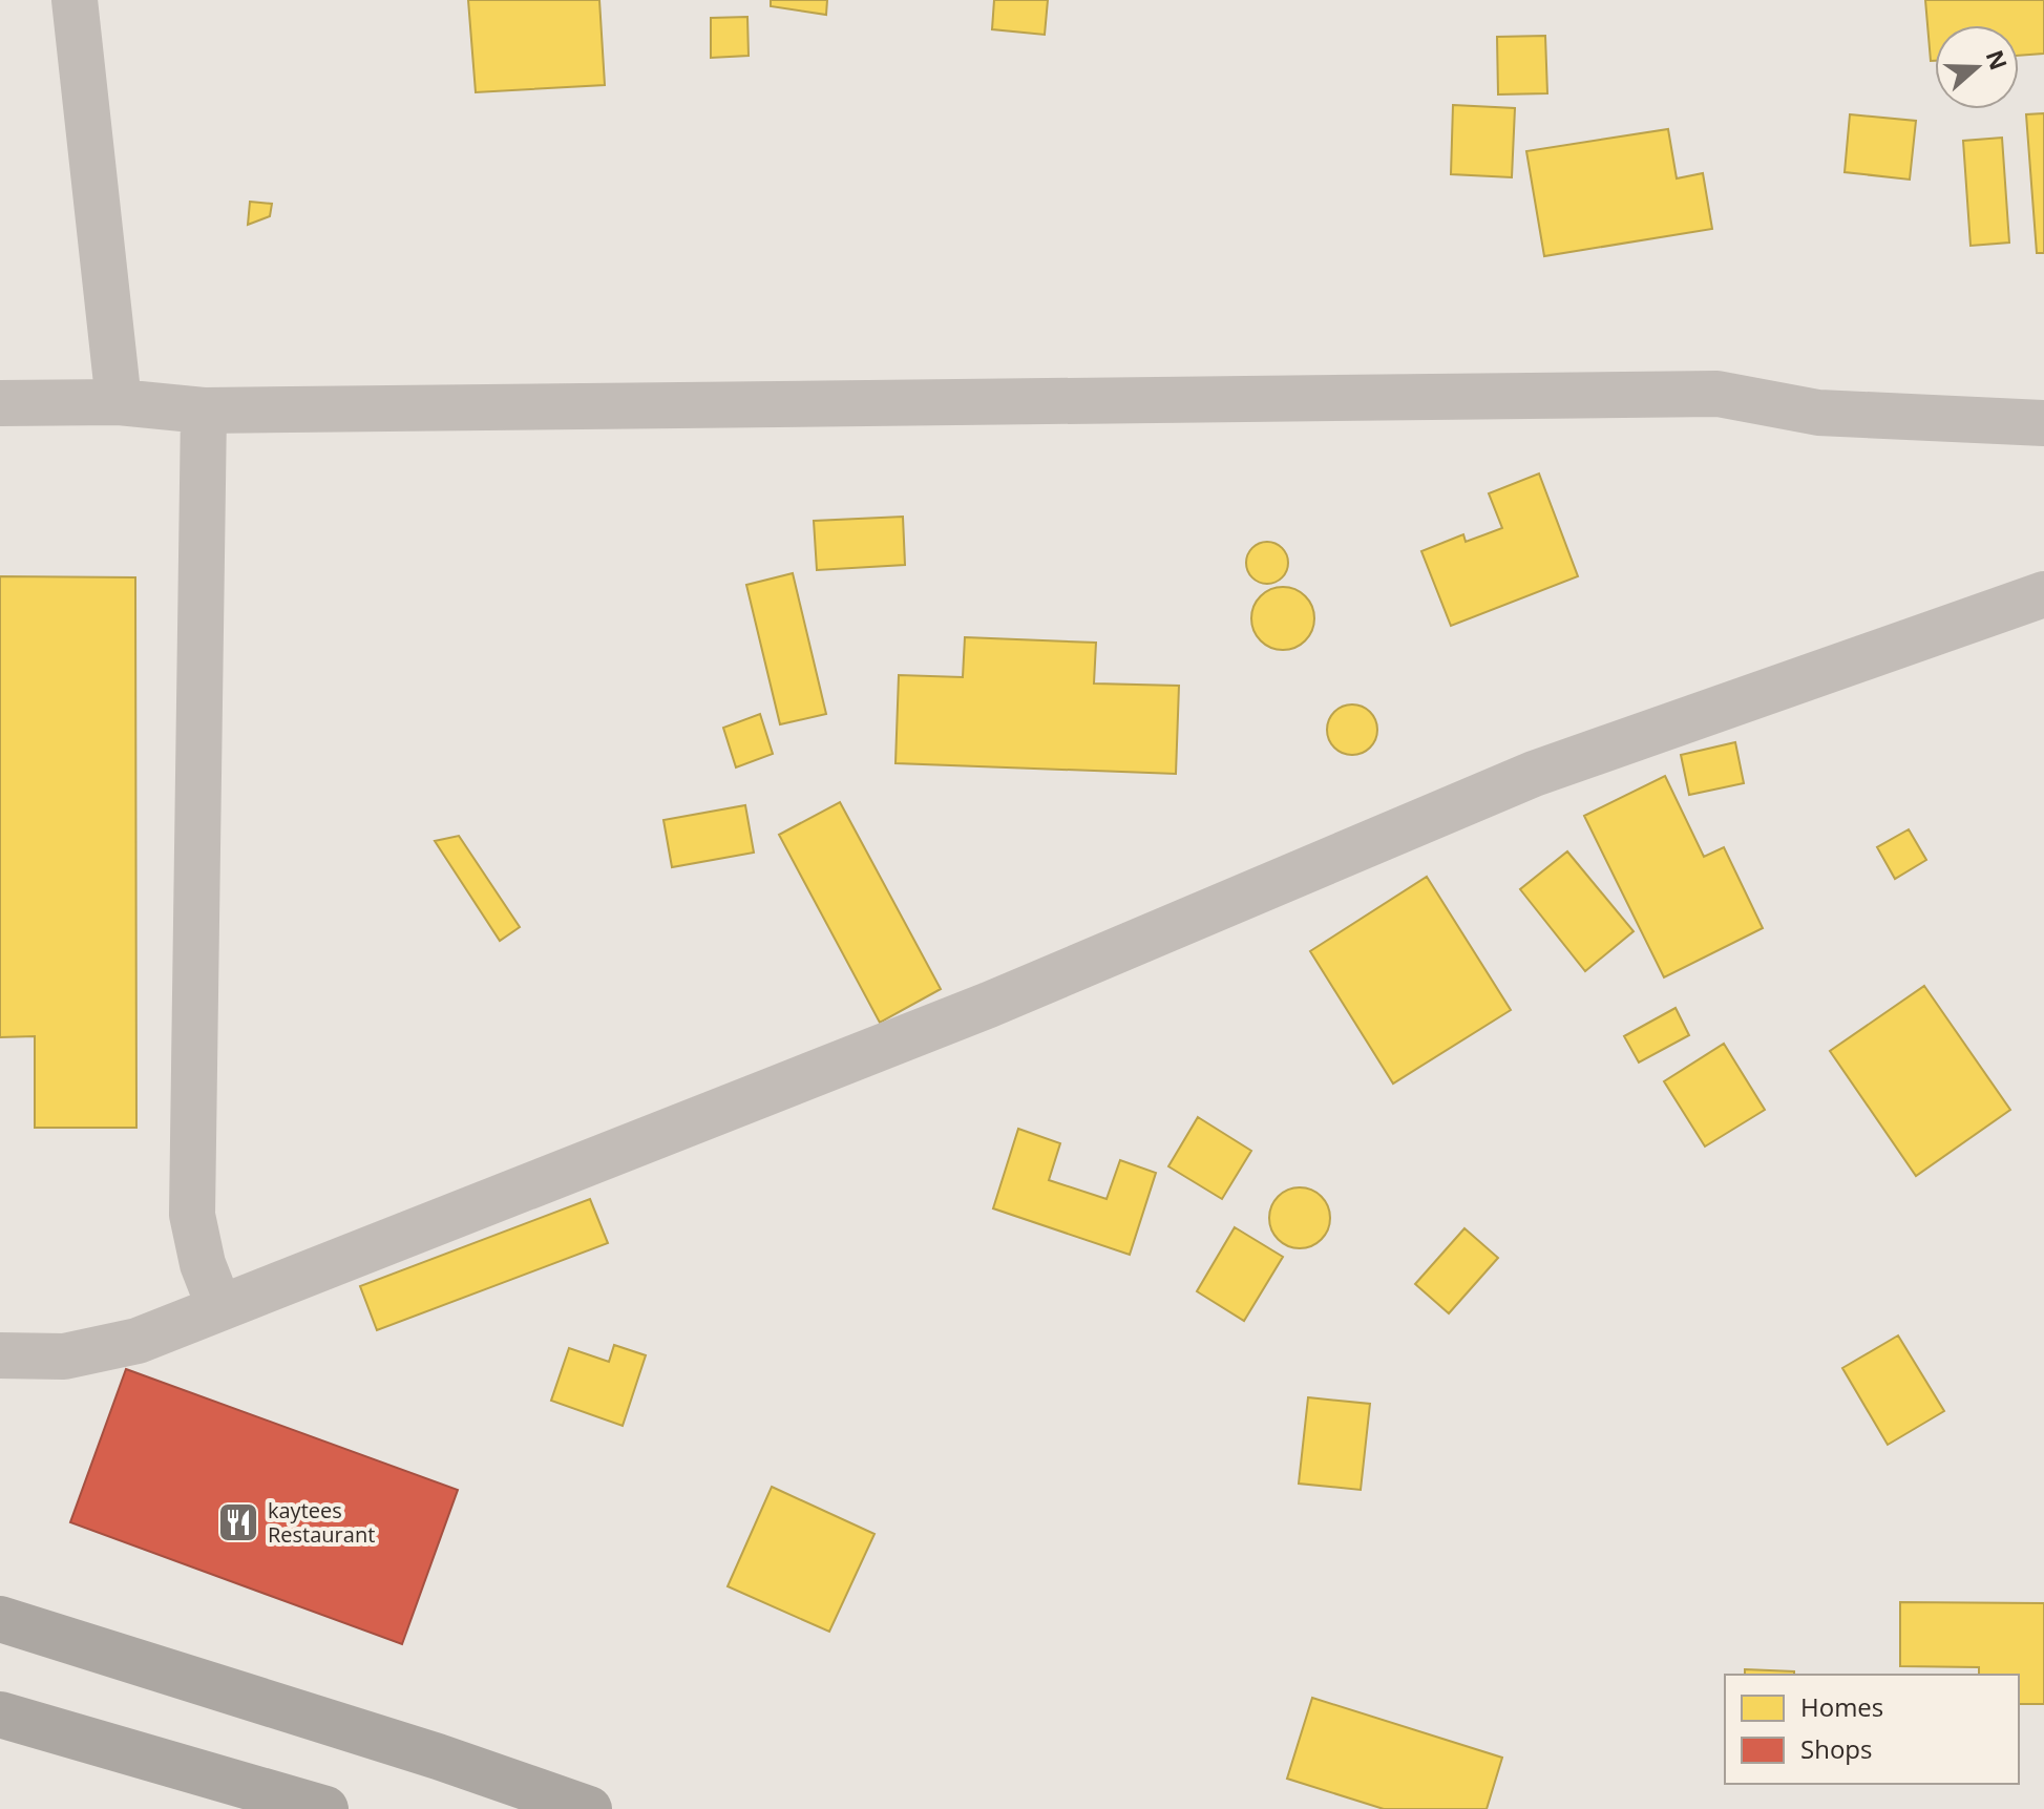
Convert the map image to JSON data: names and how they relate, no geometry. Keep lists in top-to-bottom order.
{
  "places": {
    "restaurant": ["kaytees Restaurant"]
  },
  "legend": ["Homes", "Shops"],
  "north": "right"
}
